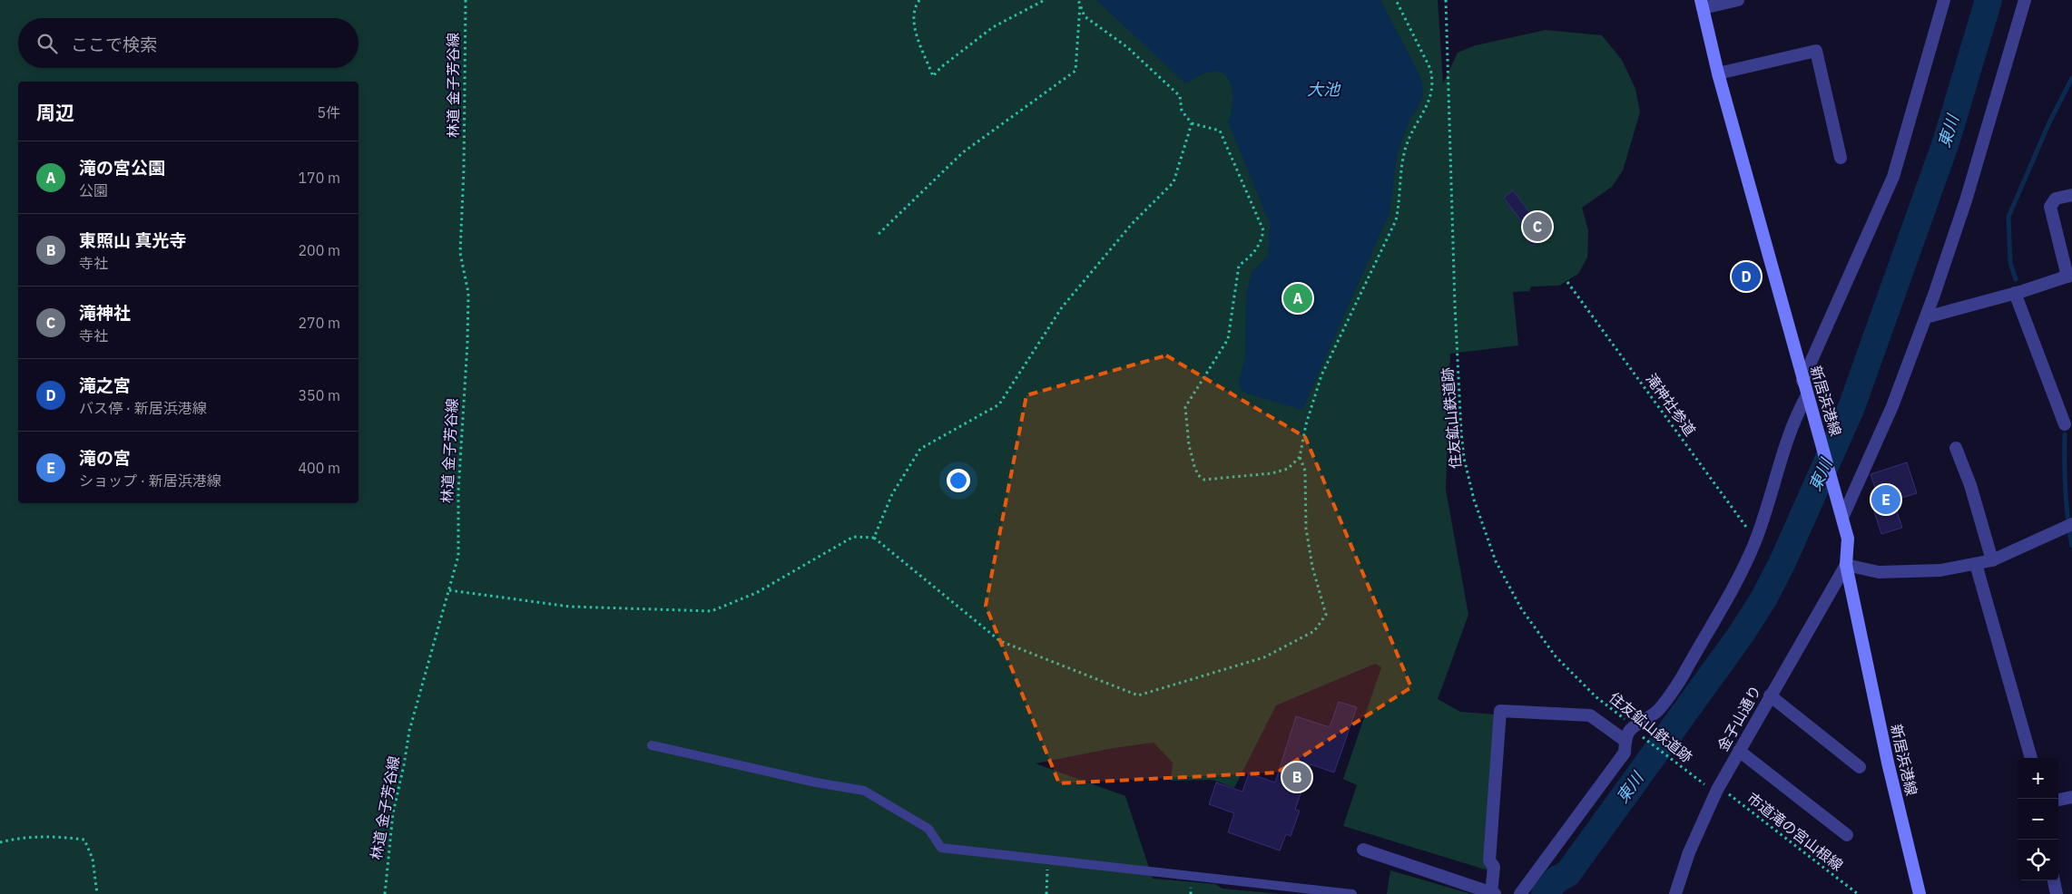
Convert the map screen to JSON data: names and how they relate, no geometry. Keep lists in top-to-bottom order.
{
  "streets": {
    "main road": ["新居浜港線"],
    "street": ["金子山通り"],
    "path": [
      "林道 金子芳谷線",
      "滝神社参道",
      "住友鉱山鉄道跡",
      "市道滝の宮山根線"
    ]
  },
  "crossings": [
    ["新居浜港線", "金子山通り"],
    ["住友鉱山鉄道跡", "金子山通り"],
    ["住友鉱山鉄道跡", "市道滝の宮山根線"],
    ["金子山通り", "市道滝の宮山根線"]
  ],
  "water": ["大池", "東川"],
  "page": {
    "search": "ここで検索",
    "heading": ["周辺", "5件"],
    "list": [
      {
        "mark": "A",
        "name": "滝の宮公園",
        "note": "公園",
        "value": "170 m"
      },
      {
        "mark": "B",
        "name": "東照山 真光寺",
        "note": "寺社",
        "value": "200 m"
      },
      {
        "mark": "C",
        "name": "滝神社",
        "note": "寺社",
        "value": "270 m"
      },
      {
        "mark": "D",
        "name": "滝之宮",
        "note": "バス停 · 新居浜港線",
        "value": "350 m"
      },
      {
        "mark": "E",
        "name": "滝の宮",
        "note": "ショップ · 新居浜港線",
        "value": "400 m"
      }
    ],
    "pins": [
      "C",
      "D",
      "A",
      "E",
      "B"
    ],
    "map_buttons": ["+", "−"]
  }
}
